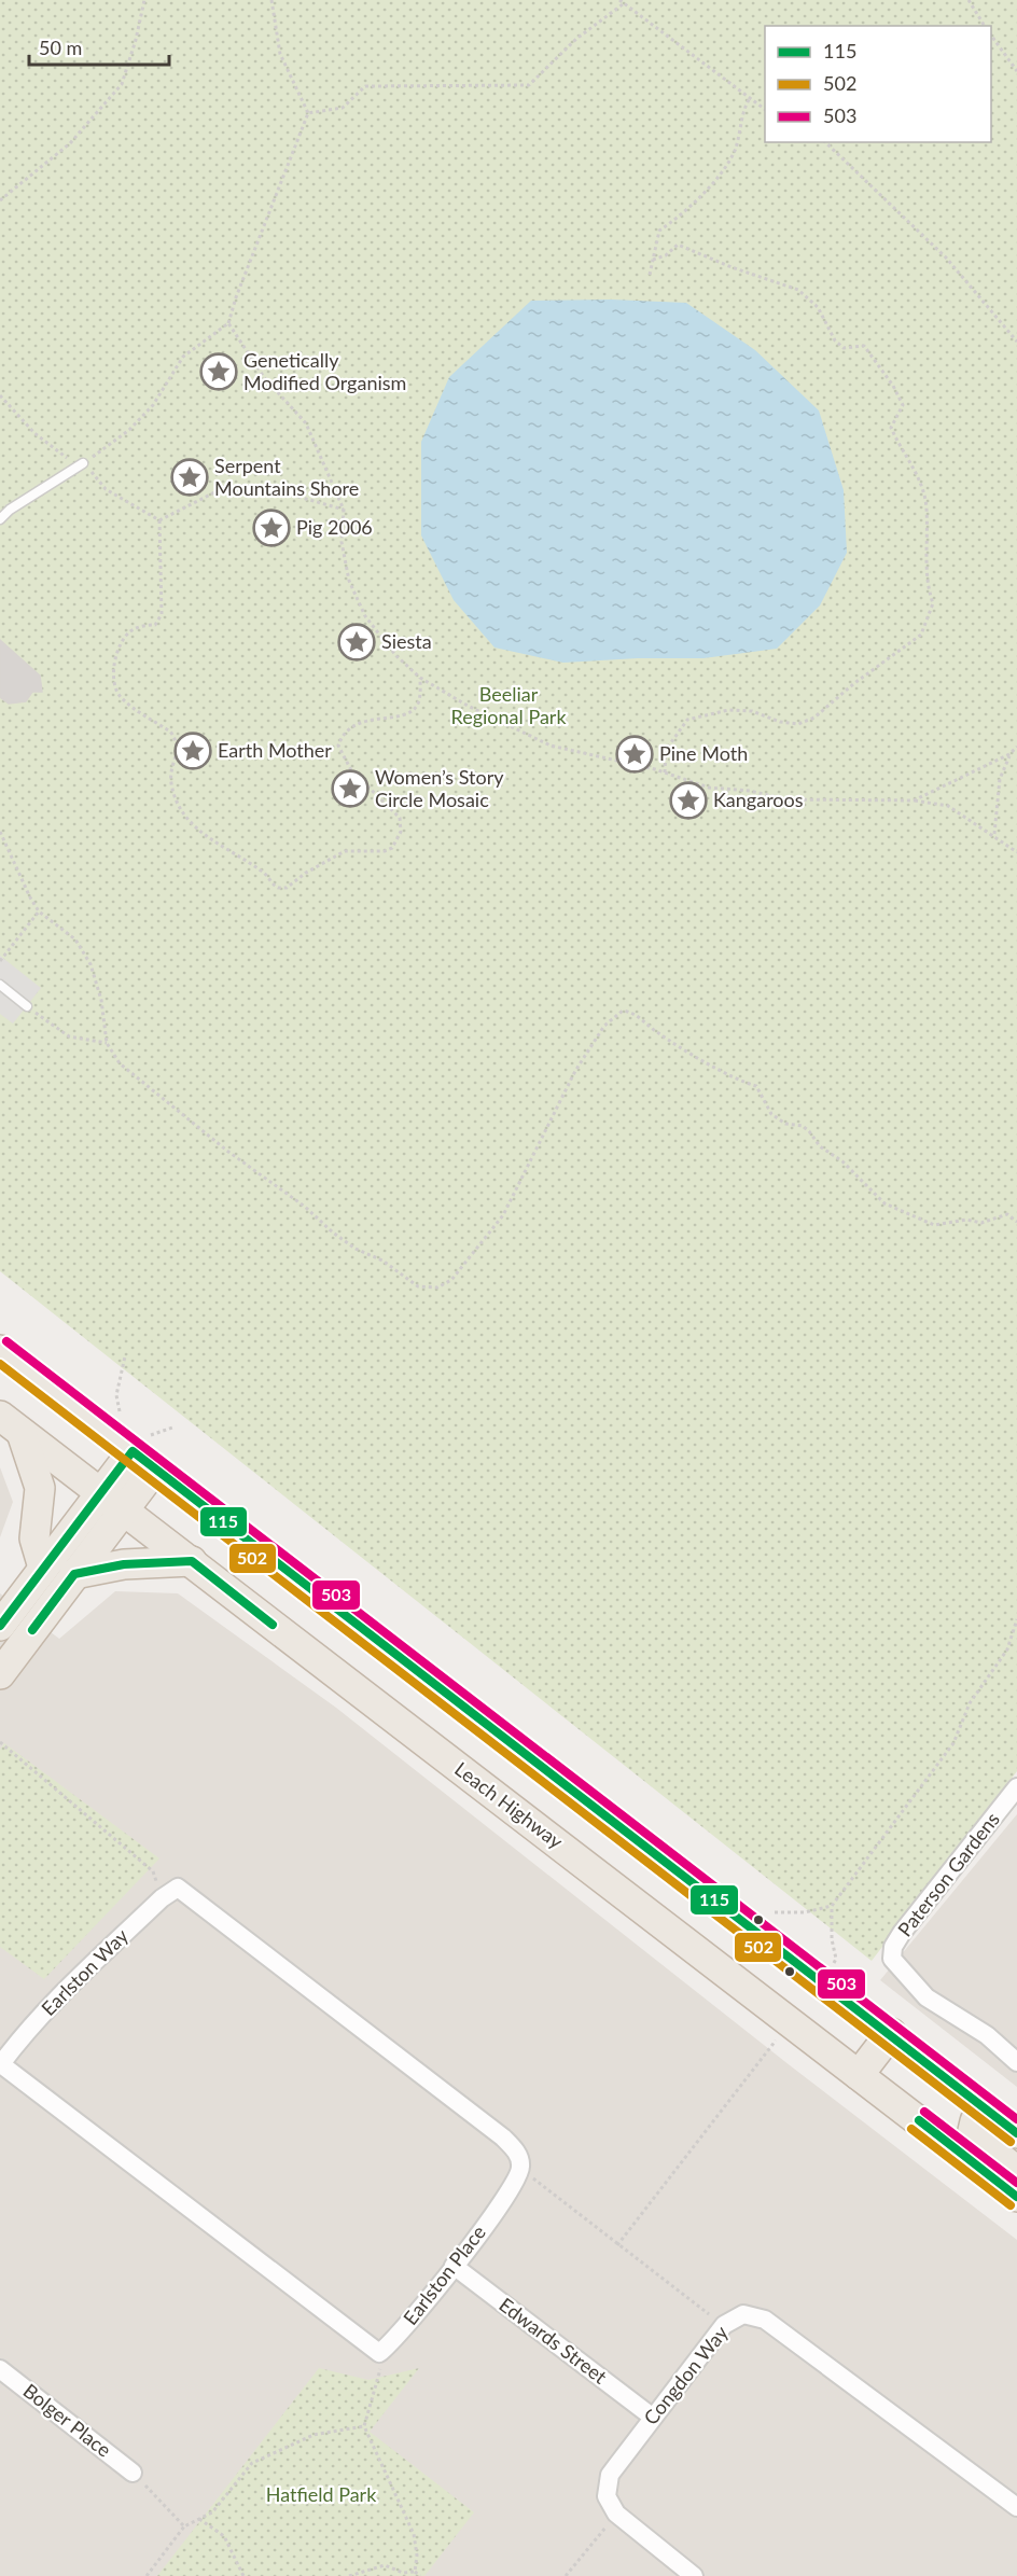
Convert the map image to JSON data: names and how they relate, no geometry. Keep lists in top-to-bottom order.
{
  "streets": {
    "highway": ["Leach Highway"],
    "street": [
      "Paterson Gardens",
      "Earlston Way",
      "Earlston Place",
      "Edwards Street",
      "Congdon Way",
      "Bolger Place"
    ]
  },
  "crossings": [
    ["Earlston Way", "Earlston Place"],
    ["Earlston Place", "Edwards Street"],
    ["Edwards Street", "Congdon Way"]
  ],
  "parks": ["Beeliar Regional Park", "Hatfield Park"],
  "places": {
    "place": [
      "Genetically Modified Organism",
      "Serpent Mountains Shore",
      "Pig 2006",
      "Siesta",
      "Earth Mother",
      "Pine Moth",
      "Women’s Story Circle Mosaic",
      "Kangaroos"
    ]
  },
  "lines": ["transit line 503", "transit line 502", "transit line 115"],
  "legend": ["115", "502", "503"],
  "scale_bar": "50 m"
}
